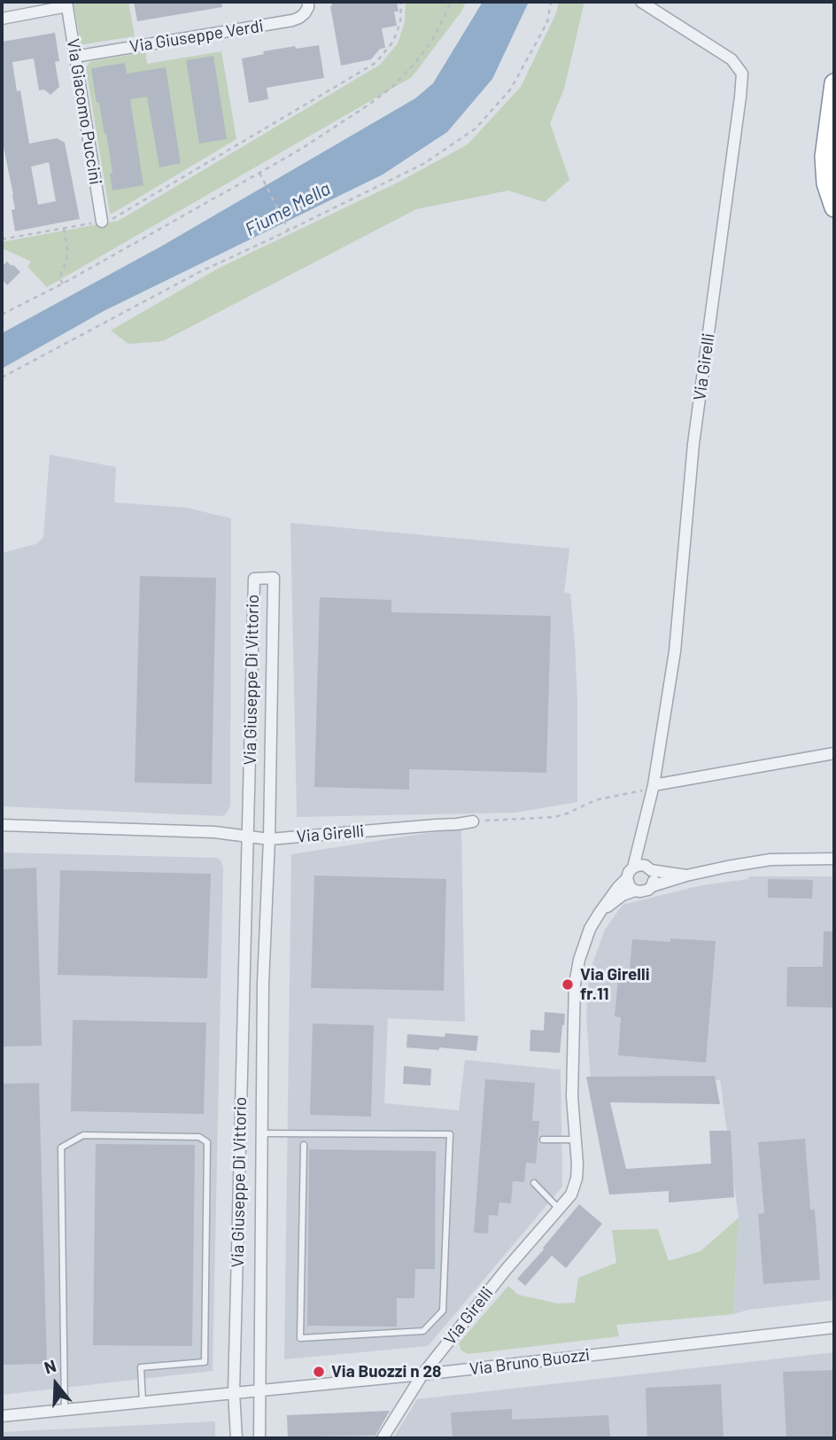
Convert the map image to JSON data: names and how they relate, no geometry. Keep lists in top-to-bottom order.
{
  "streets": {
    "street": [
      "Via Giuseppe Verdi",
      "Via Giacomo Puccini",
      "Via Girelli",
      "Via Giuseppe Di Vittorio",
      "Via Bruno Buozzi"
    ]
  },
  "crossings": [
    ["Via Giuseppe Verdi", "Via Giacomo Puccini"],
    ["Via Girelli", "Via Giuseppe Di Vittorio"],
    ["Via Girelli", "Via Bruno Buozzi"],
    ["Via Giuseppe Di Vittorio", "Via Bruno Buozzi"]
  ],
  "water": ["Fiume Mella"],
  "places": ["Via Girelli fr.11", "Via Buozzi n 28"],
  "north": "top"
}
